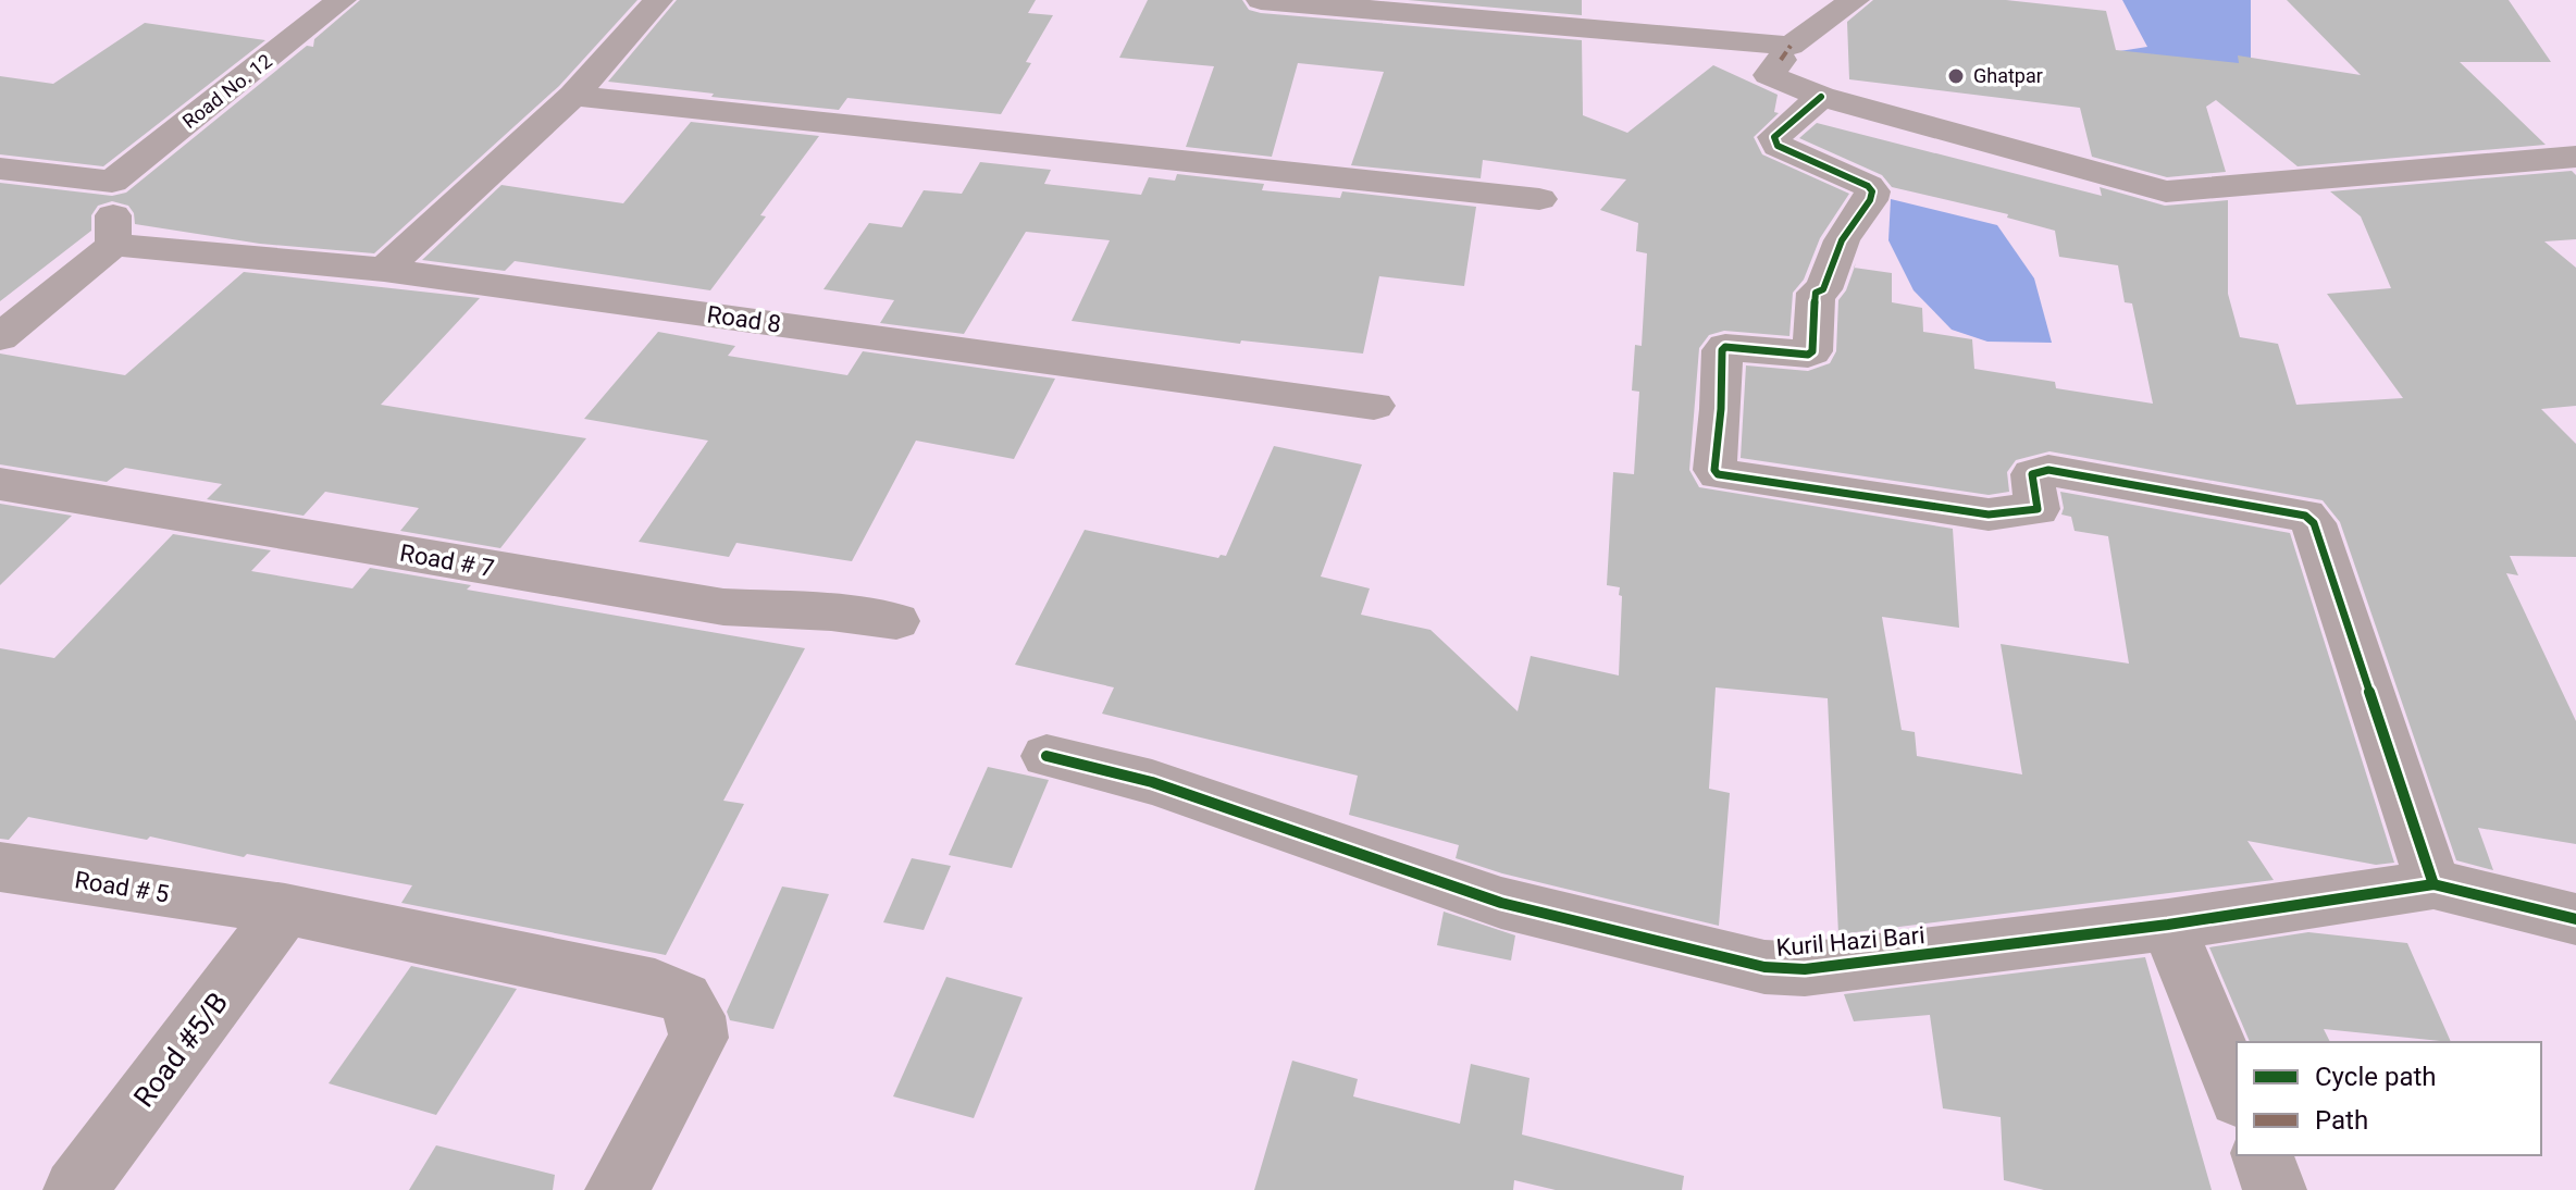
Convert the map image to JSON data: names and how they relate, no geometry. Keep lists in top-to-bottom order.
{
  "streets": {
    "street": [
      "Road No. 12",
      "Road 8",
      "Road # 7",
      "Road # 5",
      "Kuril Hazi Bari",
      "Road #5/B"
    ]
  },
  "crossings": [
    ["Road # 5", "Road #5/B"]
  ],
  "places": ["Ghatpar"],
  "legend": ["Cycle path", "Path"]
}
